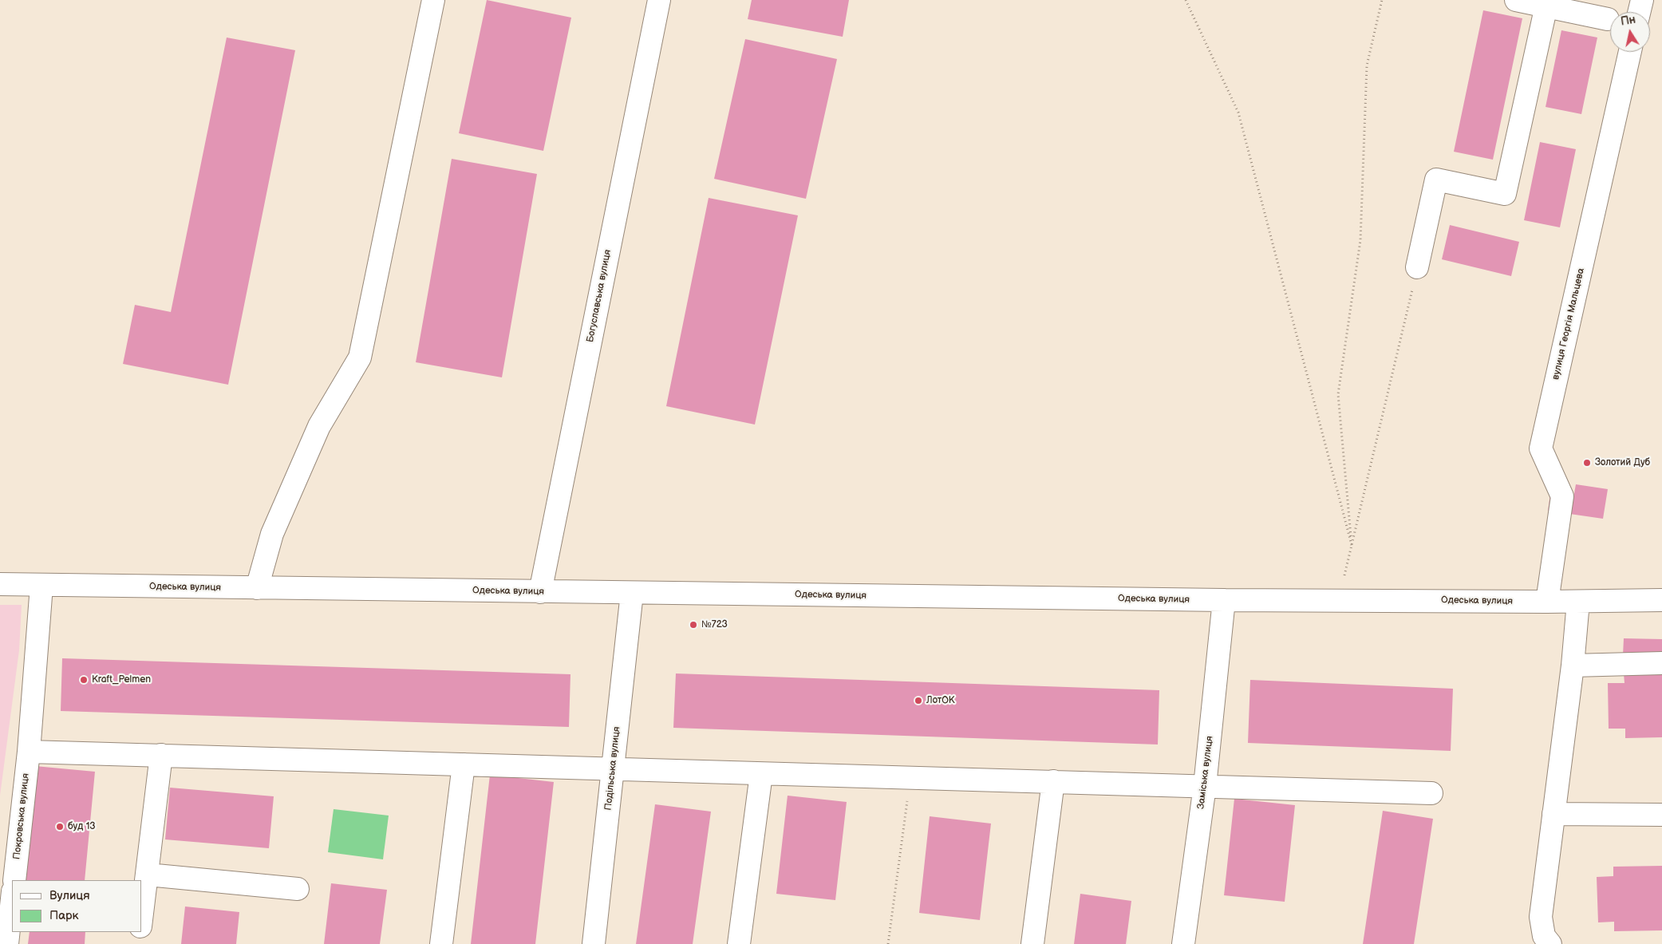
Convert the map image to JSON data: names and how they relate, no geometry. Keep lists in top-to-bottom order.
{
  "streets": {
    "street": [
      "Богуславська вулиця",
      "вулиця Георгія Мальцева",
      "Одеська вулиця",
      "Подільська вулиця",
      "Заміська вулиця",
      "Покровська вулиця"
    ]
  },
  "crossings": [
    ["Богуславська вулиця", "Одеська вулиця"],
    ["вулиця Георгія Мальцева", "Одеська вулиця"],
    ["Одеська вулиця", "Подільська вулиця"],
    ["Одеська вулиця", "Заміська вулиця"],
    ["Одеська вулиця", "Покровська вулиця"]
  ],
  "places": [
    "Золотий Дуб",
    "№723",
    "Kraft_Pelmen",
    "ЛотОК",
    "буд 13"
  ],
  "legend": ["Вулиця", "Парк"],
  "north": "top"
}
